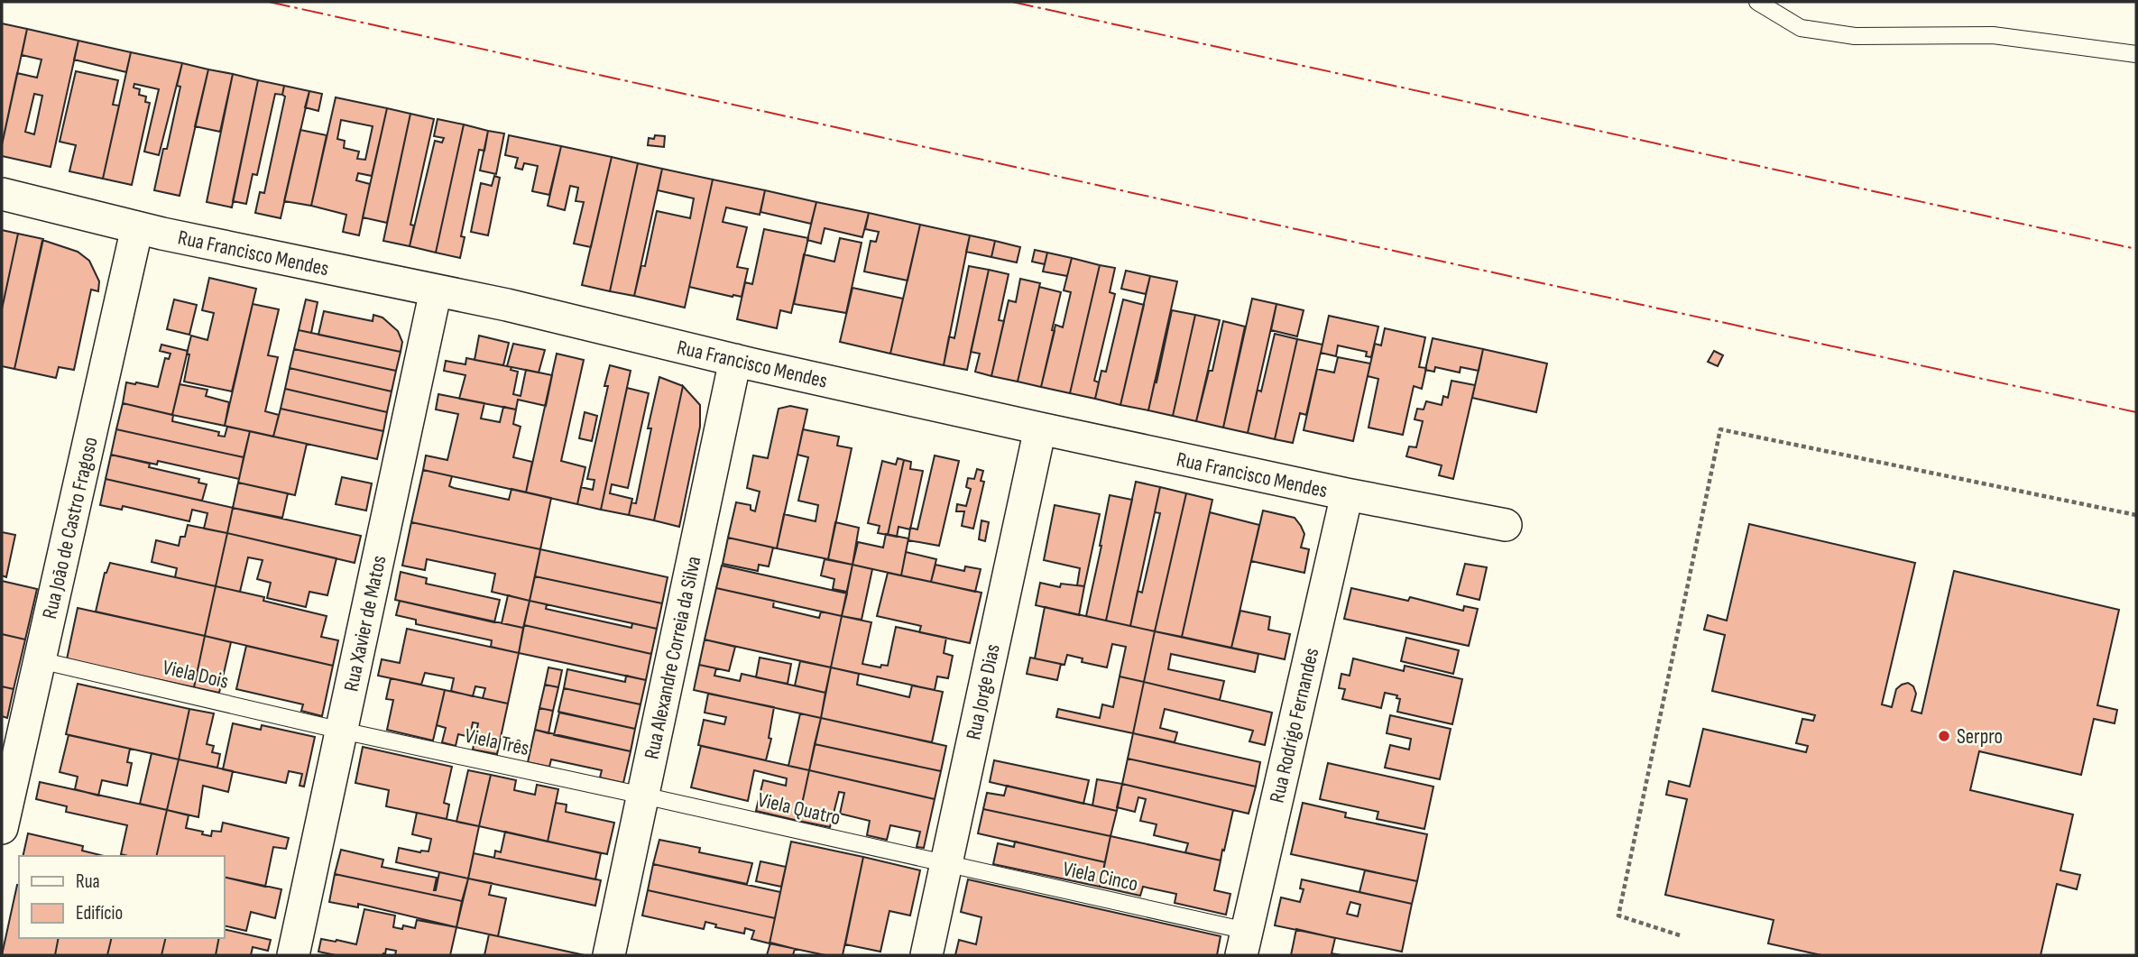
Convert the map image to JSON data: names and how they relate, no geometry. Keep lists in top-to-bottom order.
{
  "streets": {
    "street": [
      "Rua Francisco Mendes",
      "Rua João de Castro Fragoso",
      "Rua Xavier de Matos",
      "Rua Alexandre Correia da Silva",
      "Rua Jorge Dias",
      "Rua Rodrigo Fernandes"
    ],
    "lane": [
      "Viela Dois",
      "Viela Três",
      "Viela Quatro",
      "Viela Cinco"
    ]
  },
  "crossings": [
    ["Rua Francisco Mendes", "Rua João de Castro Fragoso"],
    ["Rua Francisco Mendes", "Rua Xavier de Matos"],
    ["Rua Francisco Mendes", "Rua Alexandre Correia da Silva"],
    ["Rua Francisco Mendes", "Rua Jorge Dias"],
    ["Rua Francisco Mendes", "Rua Rodrigo Fernandes"],
    ["Rua João de Castro Fragoso", "Viela Dois"],
    ["Rua Xavier de Matos", "Viela Dois"],
    ["Rua Xavier de Matos", "Viela Três"],
    ["Rua Alexandre Correia da Silva", "Viela Três"],
    ["Rua Alexandre Correia da Silva", "Viela Quatro"],
    ["Viela Dois", "Viela Três"],
    ["Rua Jorge Dias", "Viela Quatro"],
    ["Rua Jorge Dias", "Viela Cinco"],
    ["Rua Rodrigo Fernandes", "Viela Cinco"],
    ["Viela Três", "Viela Quatro"],
    ["Viela Quatro", "Viela Cinco"]
  ],
  "places": ["Serpro"],
  "legend": ["Rua", "Edifício"]
}
